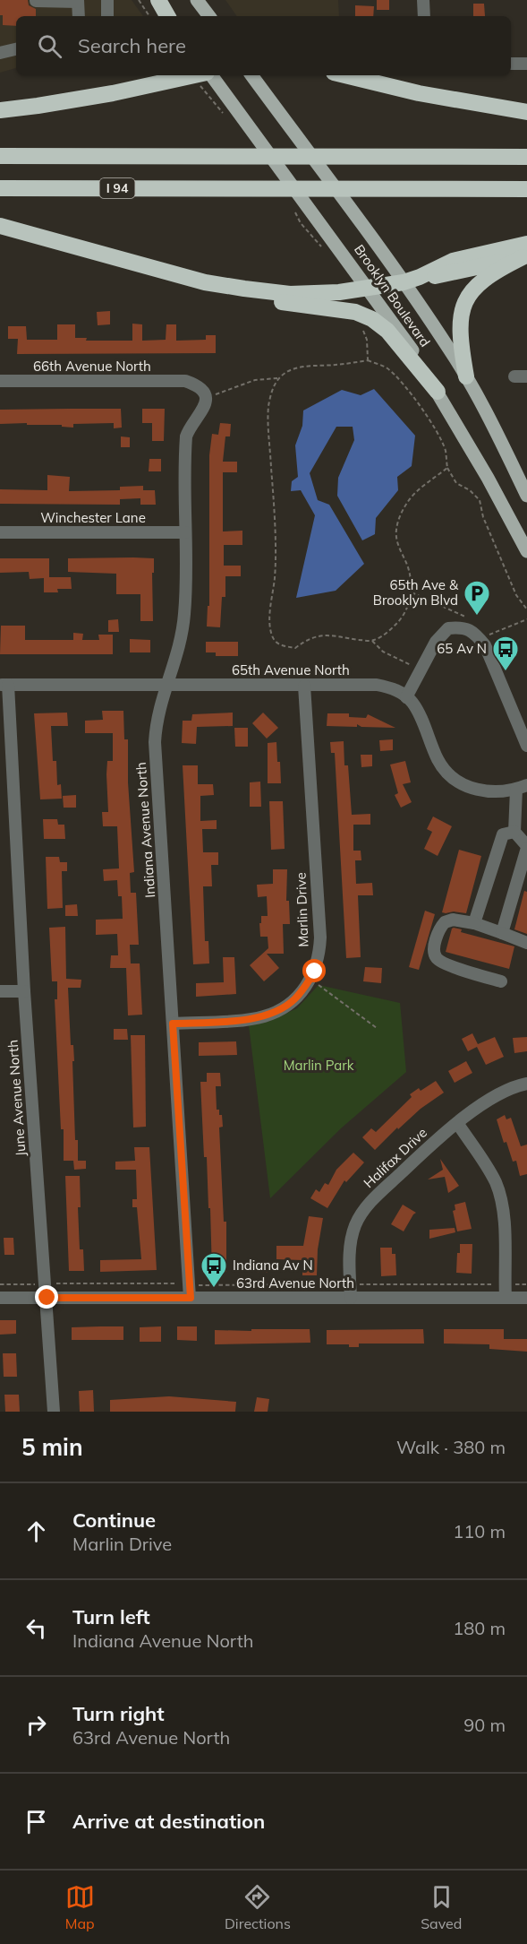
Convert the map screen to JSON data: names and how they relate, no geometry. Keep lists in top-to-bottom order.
{
  "streets": {
    "highway": ["I 94"],
    "main road": ["Brooklyn Boulevard"],
    "street": [
      "66th Avenue North",
      "Winchester Lane",
      "65th Avenue North",
      "Indiana Avenue North",
      "Marlin Drive",
      "June Avenue North",
      "Halifax Drive",
      "63rd Avenue North"
    ]
  },
  "crossings": [
    ["66th Avenue North", "Indiana Avenue North"],
    ["Winchester Lane", "Indiana Avenue North"],
    ["65th Avenue North", "Indiana Avenue North"],
    ["65th Avenue North", "Marlin Drive"],
    ["65th Avenue North", "June Avenue North"],
    ["Indiana Avenue North", "Marlin Drive"],
    ["Indiana Avenue North", "63rd Avenue North"],
    ["June Avenue North", "63rd Avenue North"],
    ["Halifax Drive", "63rd Avenue North"]
  ],
  "parks": ["Marlin Park"],
  "places": {
    "parking": ["65th Ave & Brooklyn Blvd"],
    "bus stop": ["65 Av N", "Indiana Av N"]
  },
  "page": {
    "search": "Search here",
    "heading": ["5 min", "Walk · 380 m"],
    "list": [
      ["Continue", "Marlin Drive", "110 m"],
      ["Turn left", "Indiana Avenue North", "180 m"],
      ["Turn right", "63rd Avenue North", "90 m"],
      "Arrive at destination"
    ],
    "nav": ["Map", "Directions", "Saved"]
  }
}
